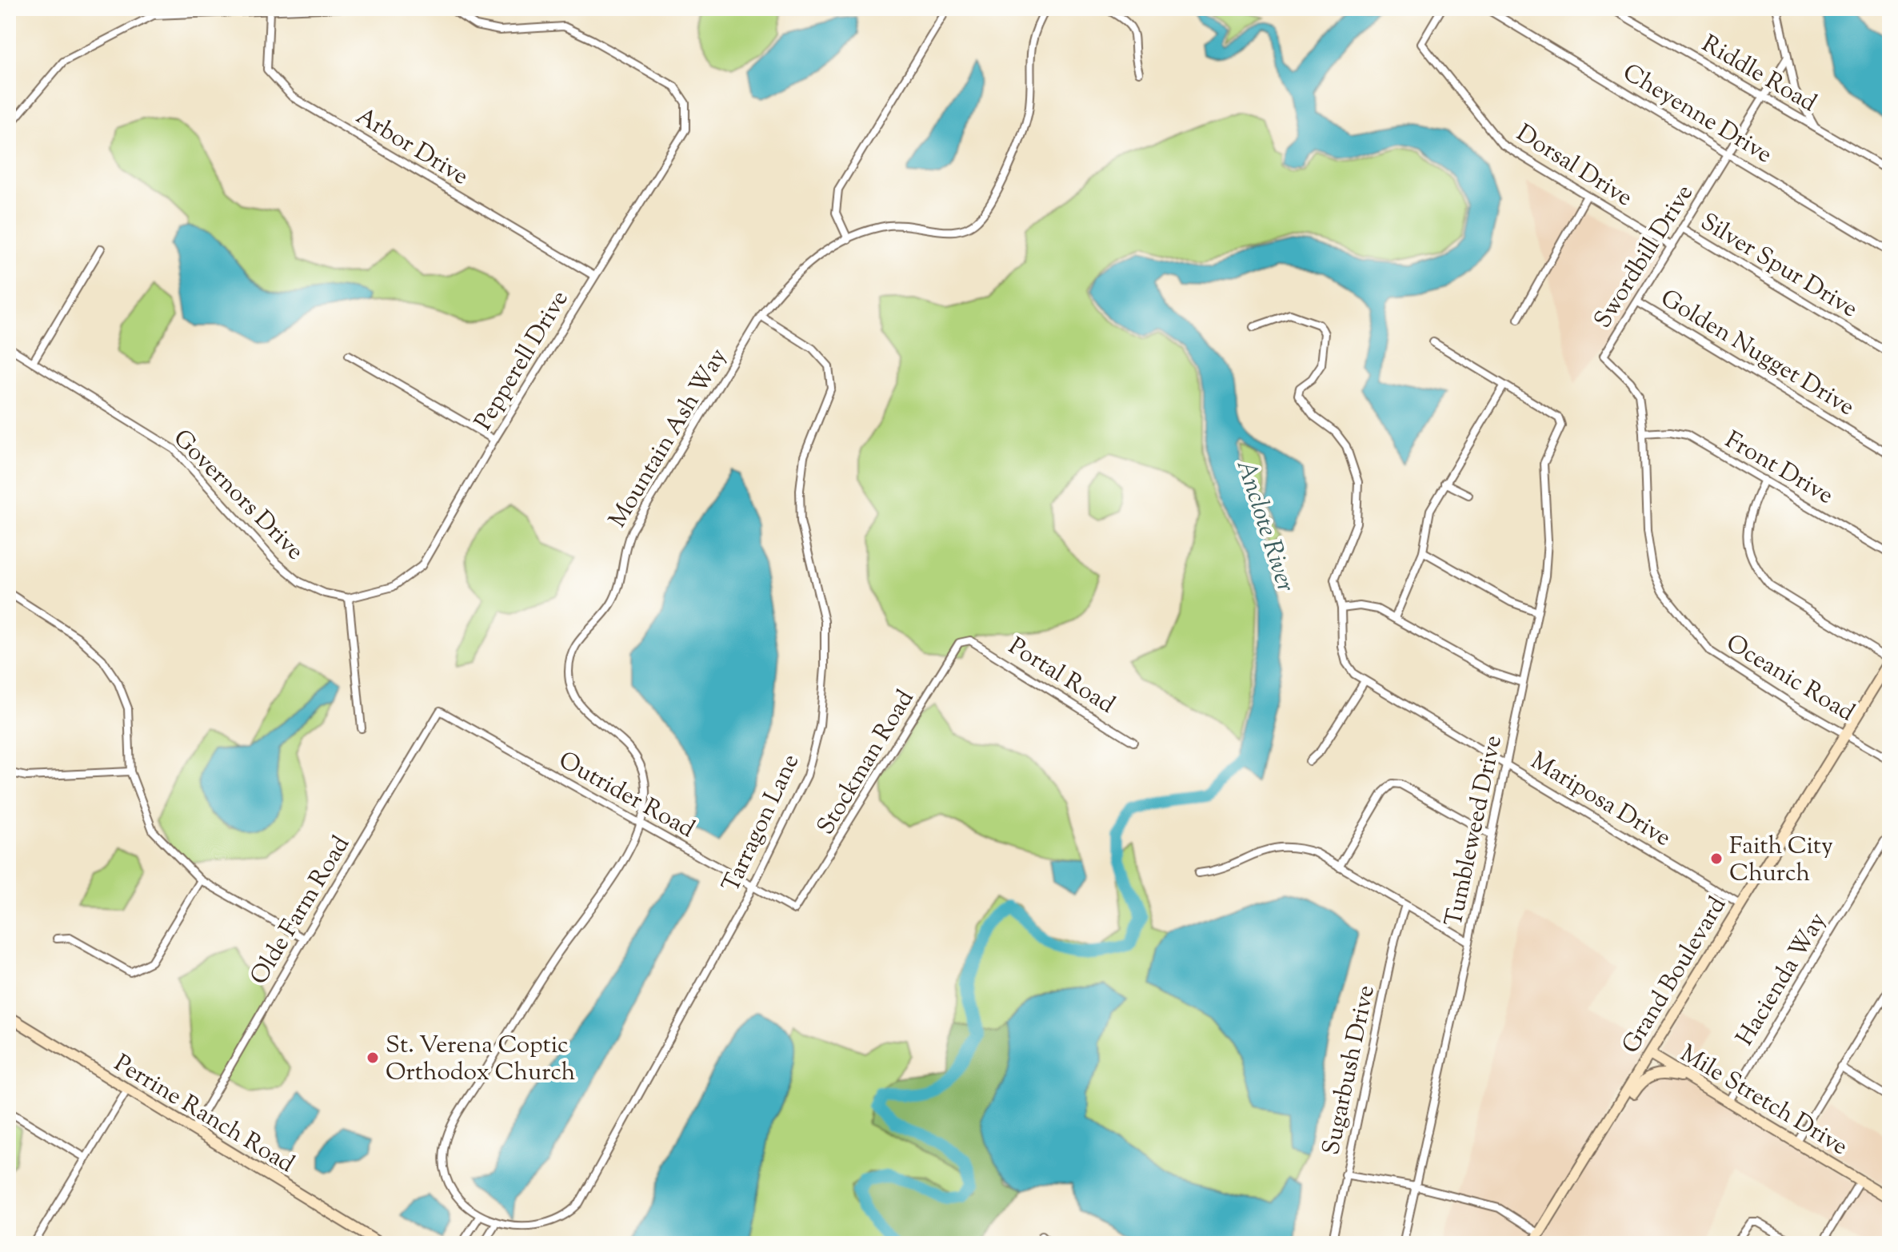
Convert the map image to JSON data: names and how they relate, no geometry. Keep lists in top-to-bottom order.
{
  "streets": {
    "street": [
      "Riddle Road",
      "Cheyenne Drive",
      "Arbor Drive",
      "Dorsal Drive",
      "Swordbill Drive",
      "Silver Spur Drive",
      "Golden Nugget Drive",
      "Pepperell Drive",
      "Mountain Ash Way",
      "Front Drive",
      "Governors Drive",
      "Portal Road",
      "Oceanic Road",
      "Stockman Road",
      "Outrider Road",
      "Mariposa Drive",
      "Tarragon Lane",
      "Tumbleweed Drive",
      "Olde Farm Road",
      "Grand Boulevard",
      "Hacienda Way",
      "Sugarbush Drive",
      "Mile Stretch Drive",
      "Perrine Ranch Road"
    ]
  },
  "crossings": [
    ["Riddle Road", "Swordbill Drive"],
    ["Cheyenne Drive", "Swordbill Drive"],
    ["Arbor Drive", "Pepperell Drive"],
    ["Dorsal Drive", "Swordbill Drive"],
    ["Swordbill Drive", "Silver Spur Drive"],
    ["Swordbill Drive", "Golden Nugget Drive"],
    ["Swordbill Drive", "Front Drive"],
    ["Swordbill Drive", "Oceanic Road"],
    ["Pepperell Drive", "Governors Drive"],
    ["Mountain Ash Way", "Outrider Road"],
    ["Mountain Ash Way", "Tarragon Lane"],
    ["Front Drive", "Oceanic Road"],
    ["Portal Road", "Stockman Road"],
    ["Oceanic Road", "Grand Boulevard"],
    ["Stockman Road", "Outrider Road"],
    ["Outrider Road", "Tarragon Lane"],
    ["Outrider Road", "Olde Farm Road"],
    ["Mariposa Drive", "Tumbleweed Drive"],
    ["Mariposa Drive", "Grand Boulevard"],
    ["Olde Farm Road", "Perrine Ranch Road"],
    ["Grand Boulevard", "Mile Stretch Drive"],
    ["Hacienda Way", "Mile Stretch Drive"]
  ],
  "water": ["Anclote River"],
  "places": ["Faith City Church", "St. Verena Coptic Orthodox Church"]
}
